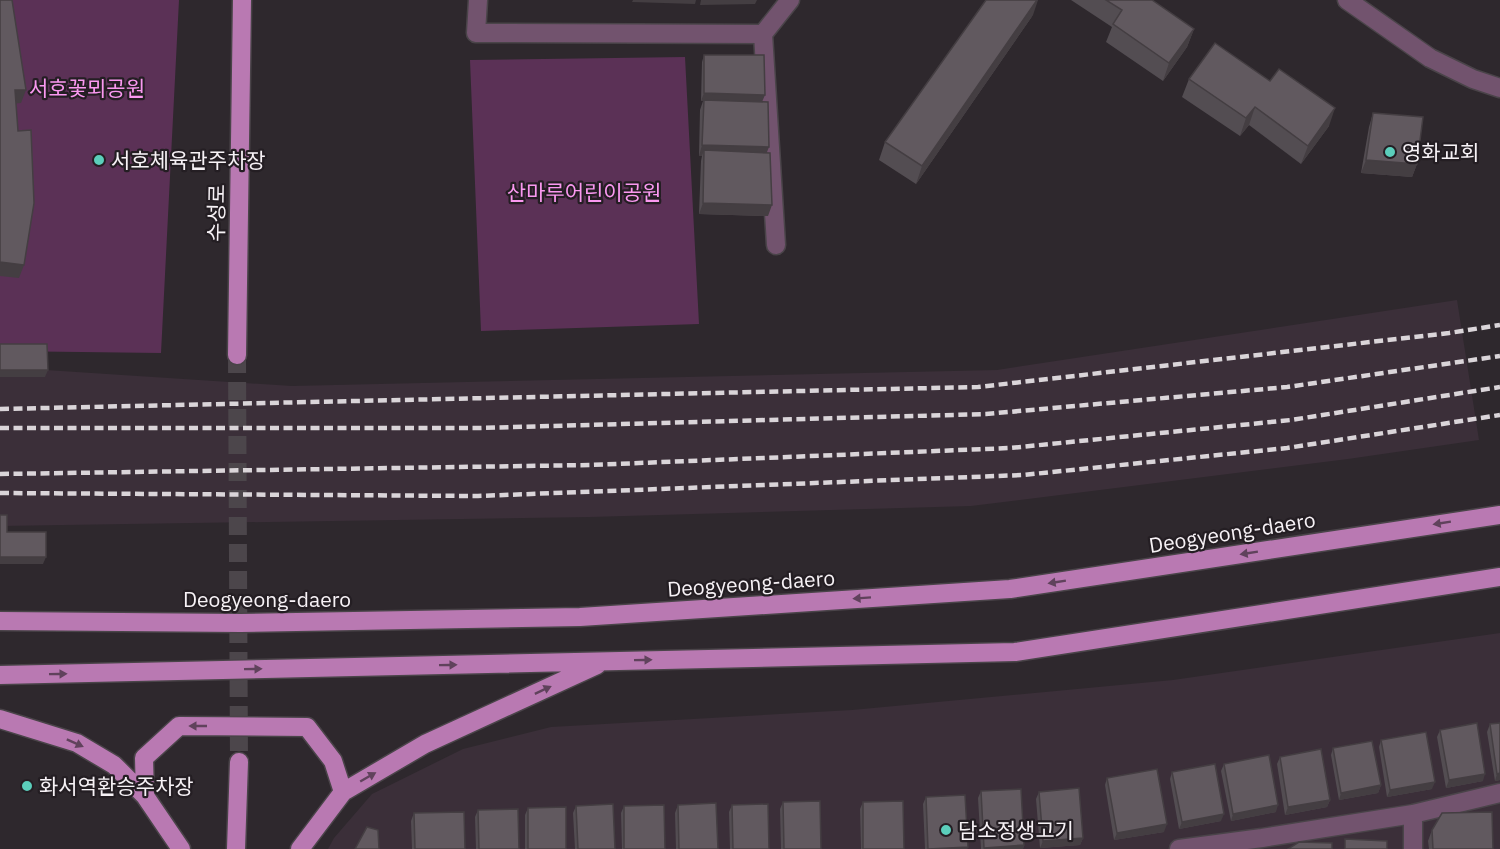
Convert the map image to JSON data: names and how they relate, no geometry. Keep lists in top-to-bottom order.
{
  "streets": {
    "main road": ["수성로", "Deogyeong-daero"]
  },
  "parks": ["서호꽃뫼공원", "산마루어린이공원"],
  "places": [
    "영화교회",
    "서호체육관주차장",
    "화서역환승주차장",
    "담소정생고기"
  ]
}
